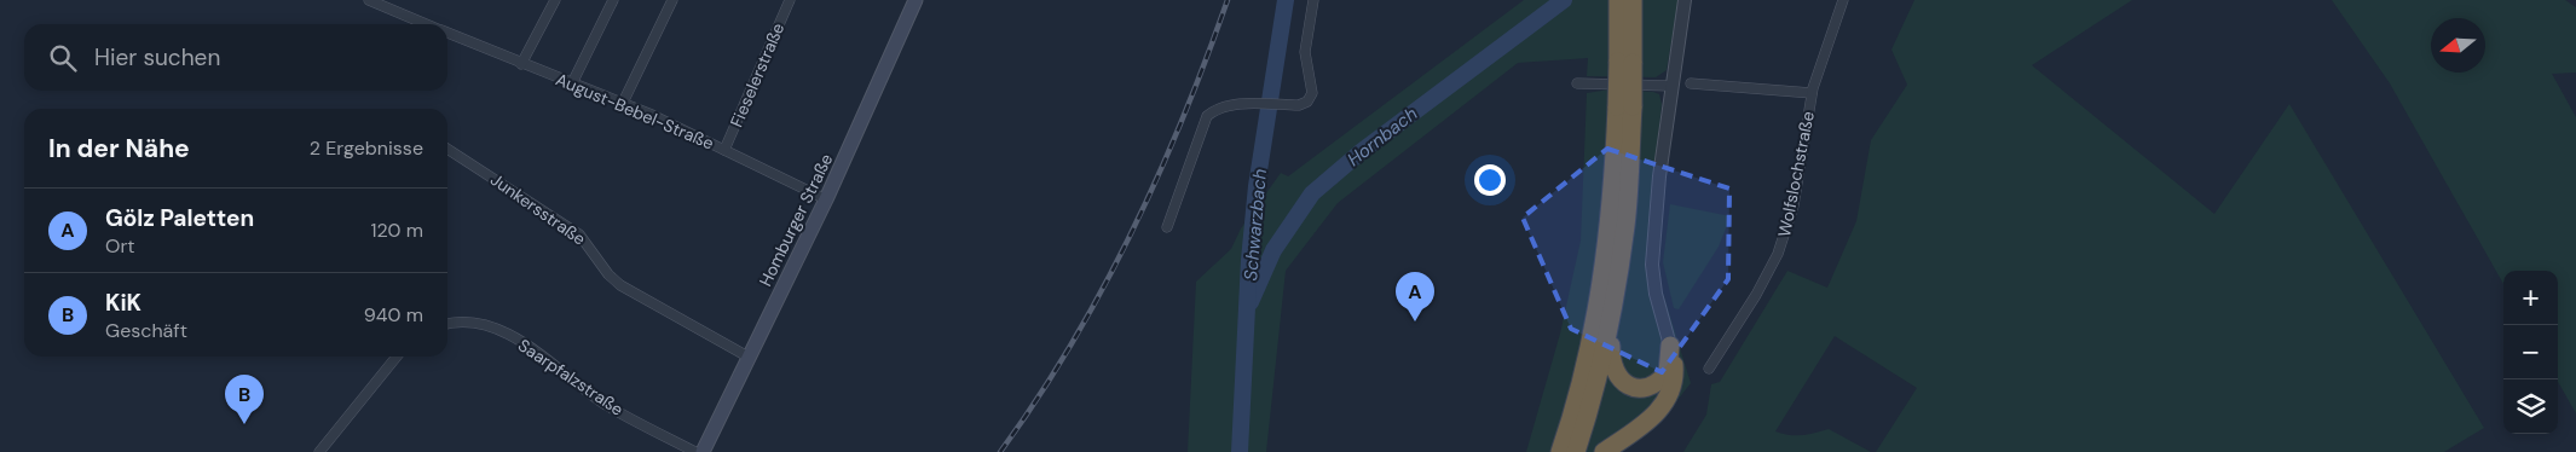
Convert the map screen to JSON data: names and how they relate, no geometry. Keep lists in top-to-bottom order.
{
  "streets": {
    "main road": ["Homburger Straße"],
    "street": [
      "Fieselerstraße",
      "August-Bebel-Straße",
      "Wolfslochstraße",
      "Junkersstraße",
      "Saarpfalzstraße"
    ]
  },
  "crossings": [
    ["Fieselerstraße", "August-Bebel-Straße"],
    ["August-Bebel-Straße", "Homburger Straße"],
    ["Junkersstraße", "Homburger Straße"]
  ],
  "water": ["Hornbach", "Schwarzbach"],
  "north": "left",
  "page": {
    "search": "Hier suchen",
    "heading": ["In der Nähe", "2 Ergebnisse"],
    "list": [
      {
        "mark": "A",
        "name": "Gölz Paletten",
        "note": "Ort",
        "value": "120 m"
      },
      {
        "mark": "B",
        "name": "KiK",
        "note": "Geschäft",
        "value": "940 m"
      }
    ],
    "map_buttons": ["+", "−"],
    "pins": ["A", "B"]
  }
}
